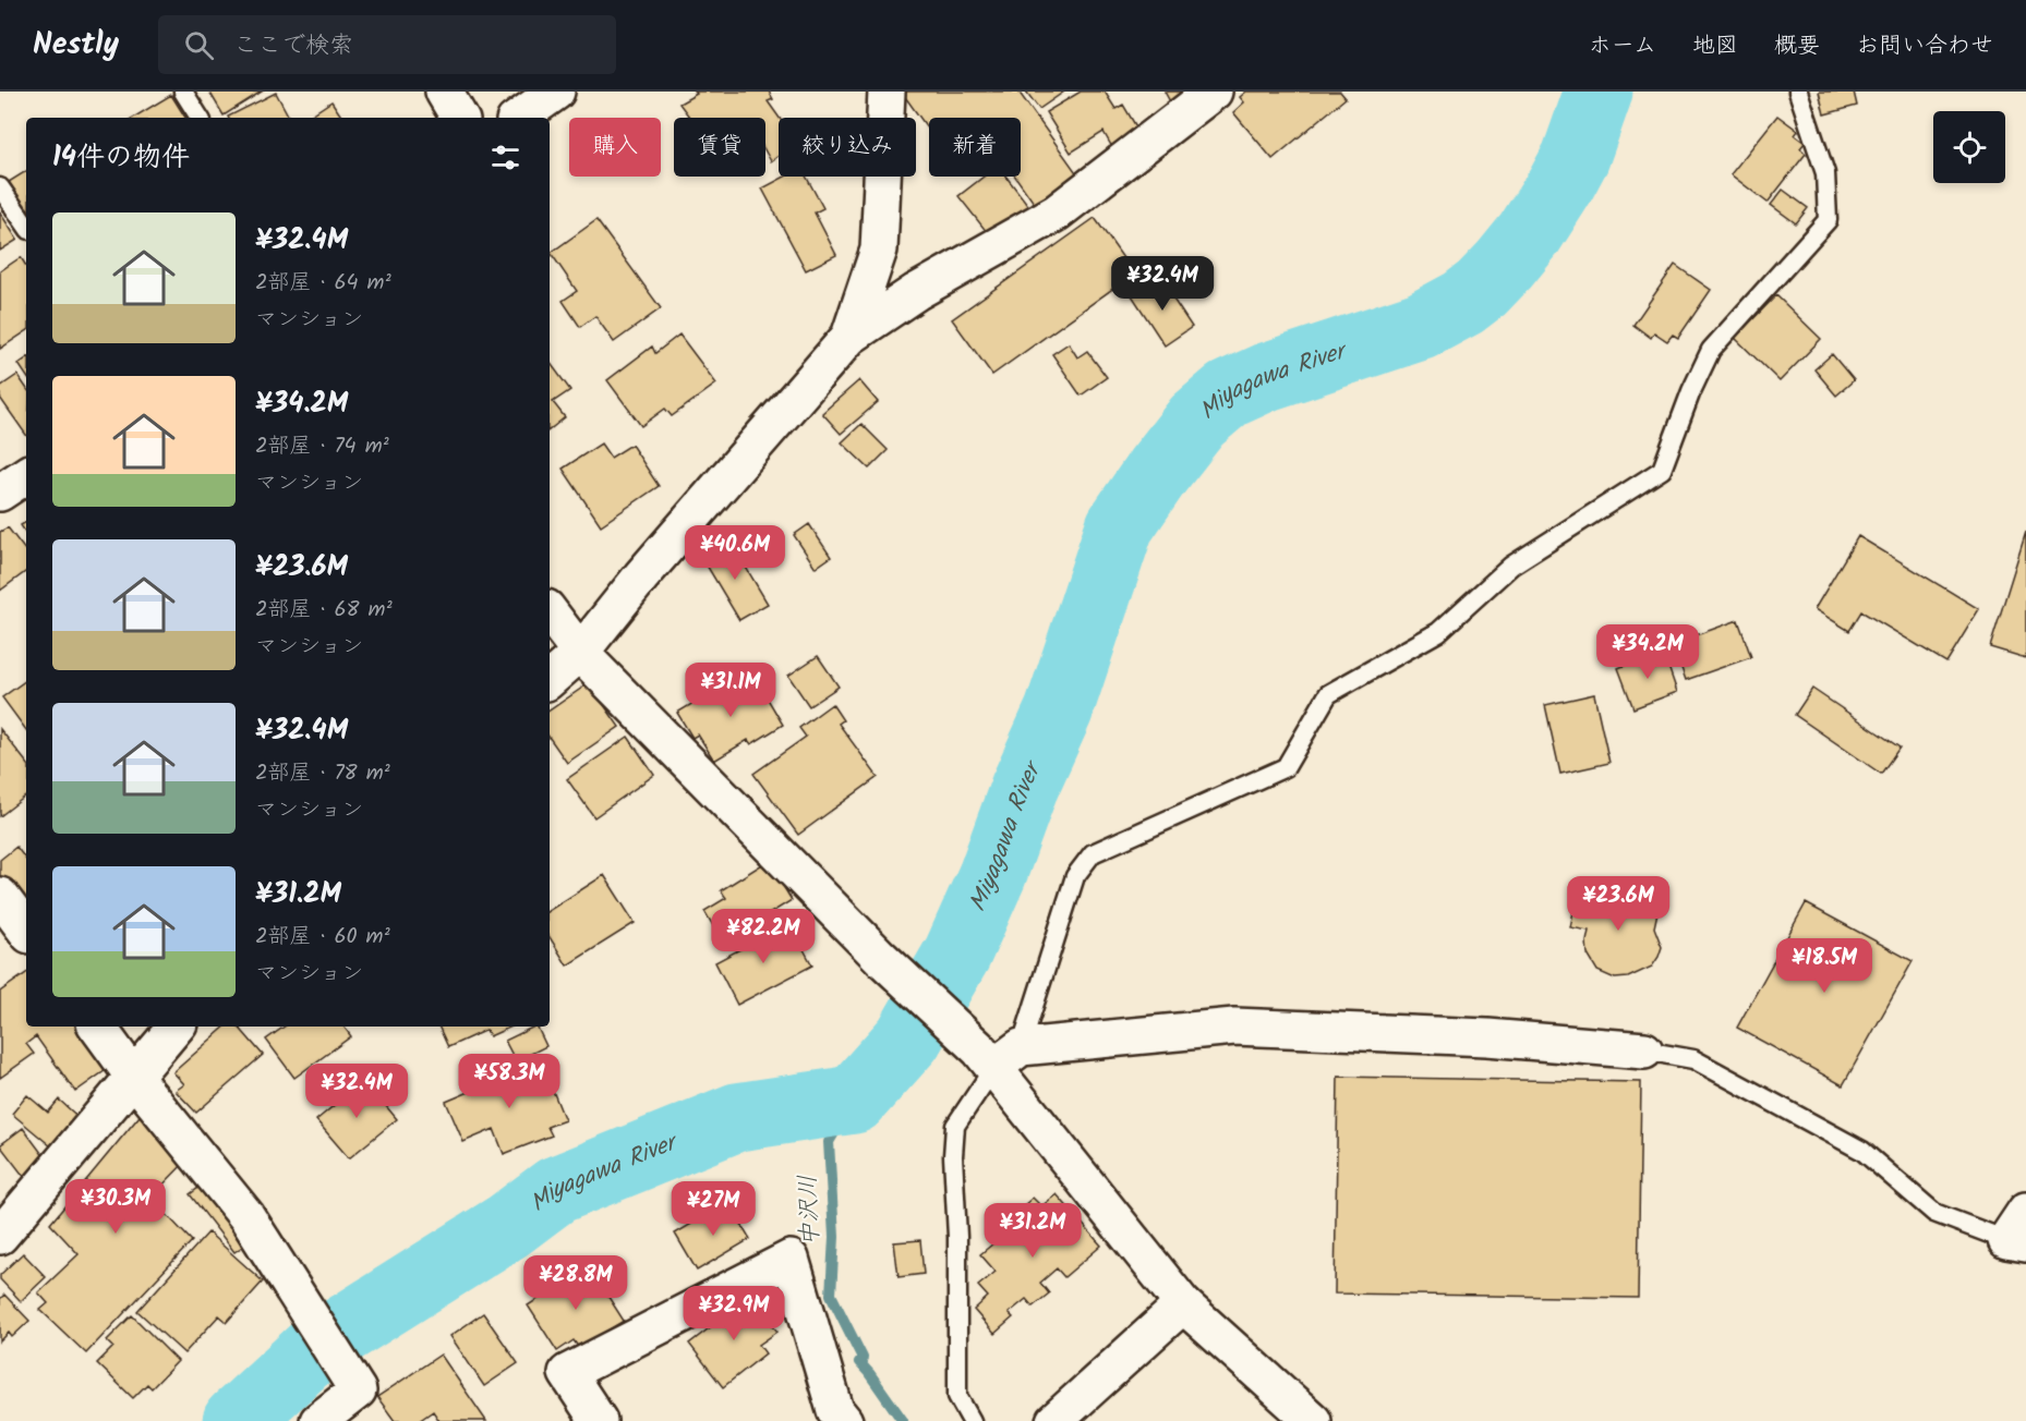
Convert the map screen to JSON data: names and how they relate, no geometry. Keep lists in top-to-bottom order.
{
  "water": ["Miyagawa River", "中沢川"],
  "page": {
    "header": "Nestly",
    "search": "ここで検索",
    "nav": [
      "ホーム",
      "地図",
      "概要",
      "お問い合わせ"
    ],
    "chip": [
      "購入",
      "賃貸",
      "絞り込み",
      "新着"
    ],
    "heading": "14件の物件",
    "list": [
      {
        "name": "¥32.4M",
        "note": "2部屋 · 64 m² · マンション"
      },
      {
        "name": "¥34.2M",
        "note": "2部屋 · 74 m² · マンション"
      },
      {
        "name": "¥23.6M",
        "note": "2部屋 · 68 m² · マンション"
      },
      {
        "name": "¥32.4M",
        "note": "2部屋 · 78 m² · マンション"
      },
      {
        "name": "¥31.2M",
        "note": "2部屋 · 60 m² · マンション"
      }
    ],
    "price": [
      "¥32.4M",
      "¥40.6M",
      "¥34.2M",
      "¥31.1M",
      "¥23.6M",
      "¥82.2M",
      "¥18.5M",
      "¥58.3M",
      "¥32.4M",
      "¥30.3M",
      "¥27M",
      "¥31.2M",
      "¥28.8M",
      "¥32.9M"
    ]
  }
}
